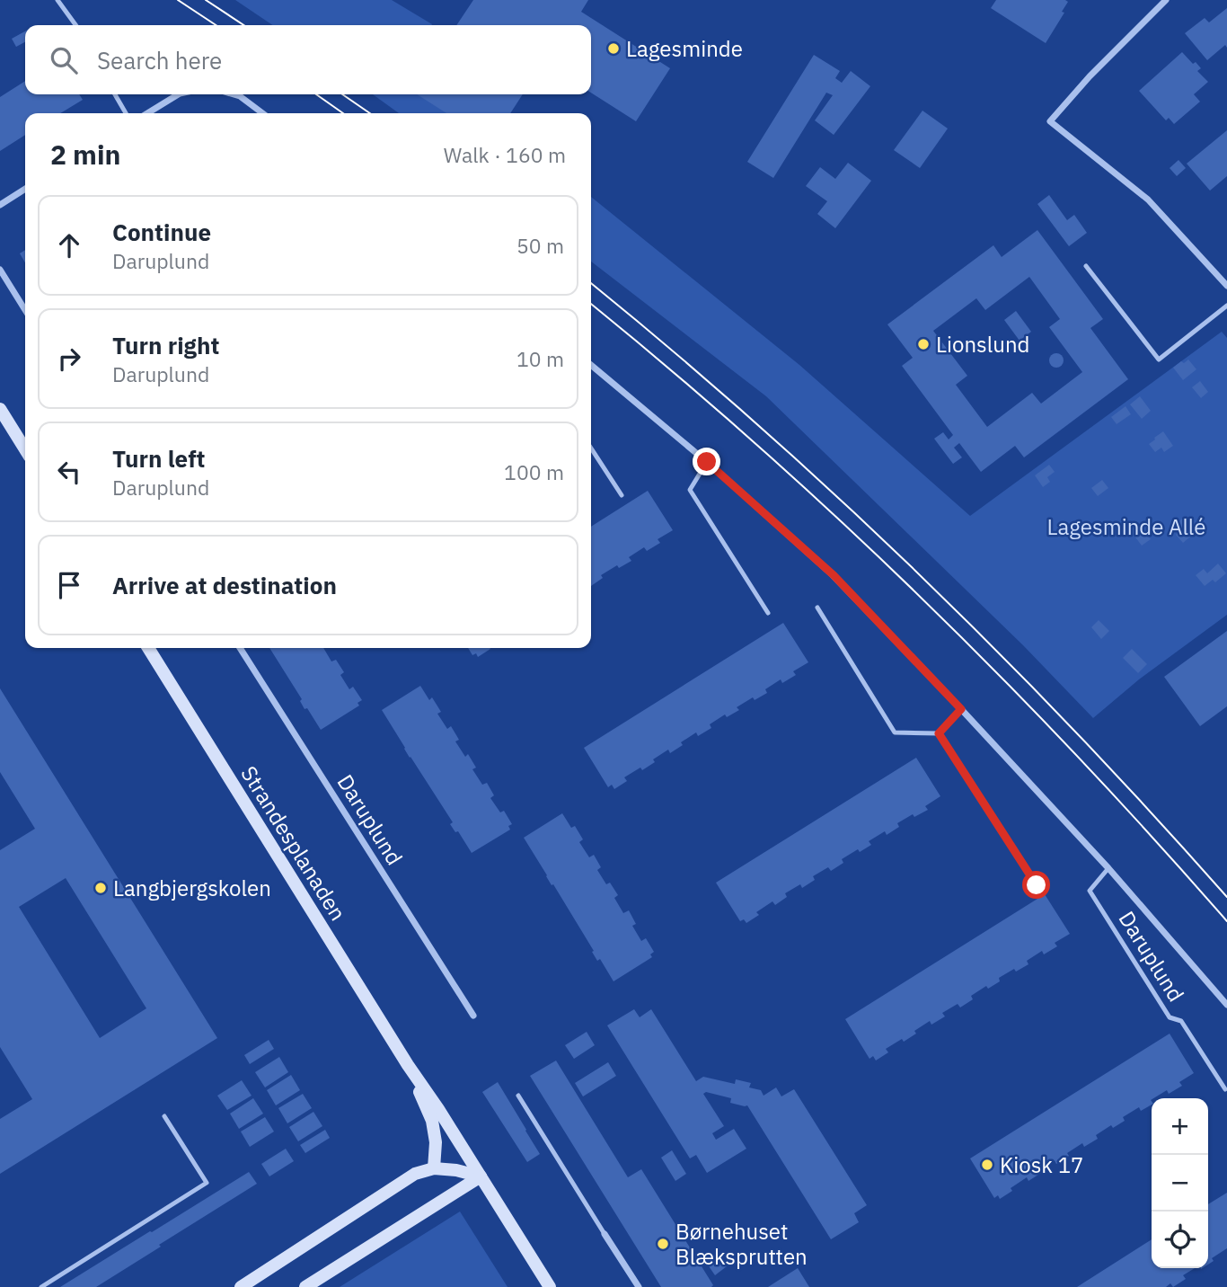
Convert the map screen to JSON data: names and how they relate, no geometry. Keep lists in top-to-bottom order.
{
  "streets": {
    "street": ["Daruplund", "Strandesplanaden"]
  },
  "parks": ["Lagesminde Allé"],
  "places": [
    "Lagesminde",
    "Lionslund",
    "Langbjergskolen",
    "Kiosk 17",
    "Børnehuset Blæksprutten"
  ],
  "page": {
    "search": "Search here",
    "heading": ["2 min", "Walk · 160 m"],
    "list": [
      ["Continue", "Daruplund", "50 m"],
      ["Turn right", "Daruplund", "10 m"],
      ["Turn left", "Daruplund", "100 m"],
      "Arrive at destination"
    ],
    "map_buttons": ["+", "−"]
  }
}
